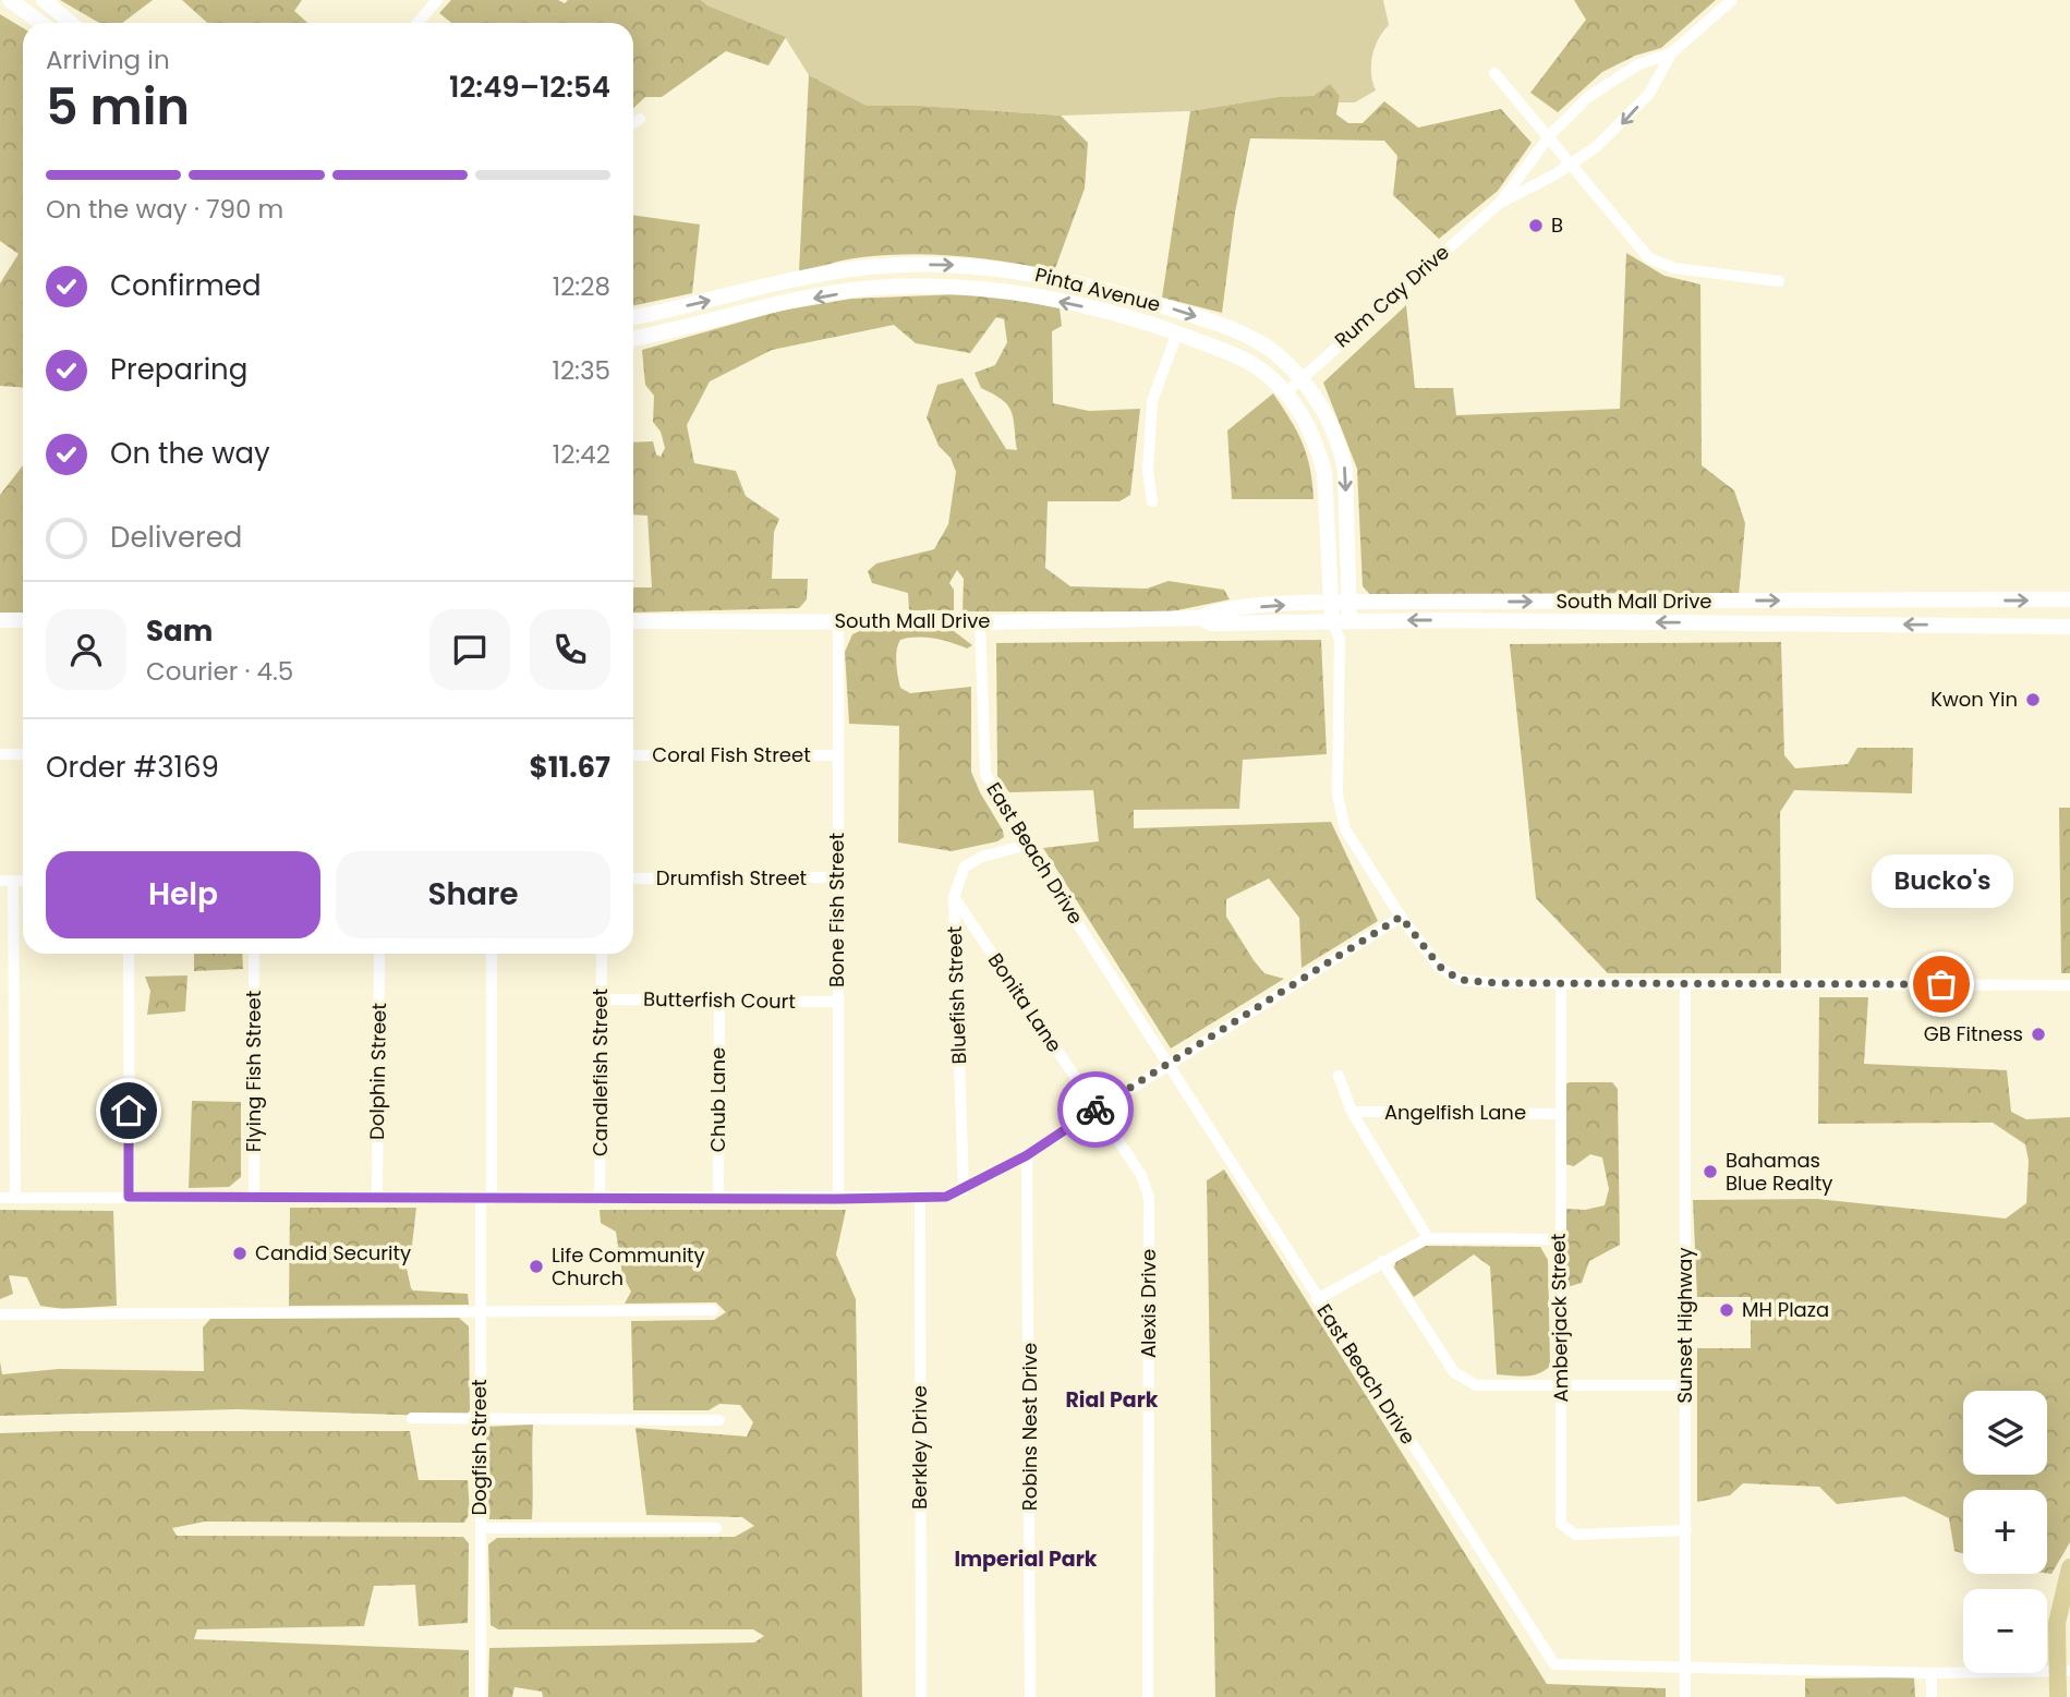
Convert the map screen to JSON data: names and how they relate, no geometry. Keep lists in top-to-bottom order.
{
  "streets": {
    "street": [
      "Pinta Avenue",
      "Rum Cay Drive",
      "South Mall Drive",
      "Coral Fish Street",
      "East Beach Drive",
      "Drumfish Street",
      "Bone Fish Street",
      "Bluefish Street",
      "Butterfish Court",
      "Bonita Lane",
      "Flying Fish Street",
      "Dolphin Street",
      "Candlefish Street",
      "Chub Lane",
      "Angelfish Lane",
      "Alexis Drive",
      "Amberjack Street",
      "Sunset Highway",
      "Robins Nest Drive",
      "Dogfish Street",
      "Berkley Drive"
    ]
  },
  "crossings": [
    ["Pinta Avenue", "Rum Cay Drive"],
    ["Pinta Avenue", "South Mall Drive"],
    ["South Mall Drive", "East Beach Drive"],
    ["South Mall Drive", "Bone Fish Street"],
    ["Coral Fish Street", "Bone Fish Street"],
    ["East Beach Drive", "Bluefish Street"],
    ["East Beach Drive", "Sunset Highway"],
    ["Drumfish Street", "Bone Fish Street"],
    ["Bone Fish Street", "Butterfish Court"],
    ["Bluefish Street", "Bonita Lane"],
    ["Butterfish Court", "Candlefish Street"],
    ["Butterfish Court", "Chub Lane"],
    ["Bonita Lane", "Alexis Drive"],
    ["Angelfish Lane", "Amberjack Street"],
    ["Amberjack Street", "Sunset Highway"]
  ],
  "districts": ["Rial Park", "Imperial Park"],
  "places": [
    "B",
    "Kwon Yin",
    "Bucko's",
    "GB Fitness",
    "Bahamas Blue Realty",
    "Candid Security",
    "Life Community Church",
    "MH Plaza"
  ],
  "page": {
    "heading": ["5 min", "Arriving in", "12:49–12:54"],
    "panel": [
      "Sam",
      "Courier · 4.5",
      "Order #3169",
      "$11.67"
    ],
    "bar": "On the way · 790 m",
    "list": [
      ["Confirmed", "12:28"],
      ["Preparing", "12:35"],
      ["On the way", "12:42"],
      "Delivered"
    ],
    "buttons": ["Help", "Share"],
    "bubble": "Bucko's",
    "map_buttons": ["+", "−"]
  }
}
